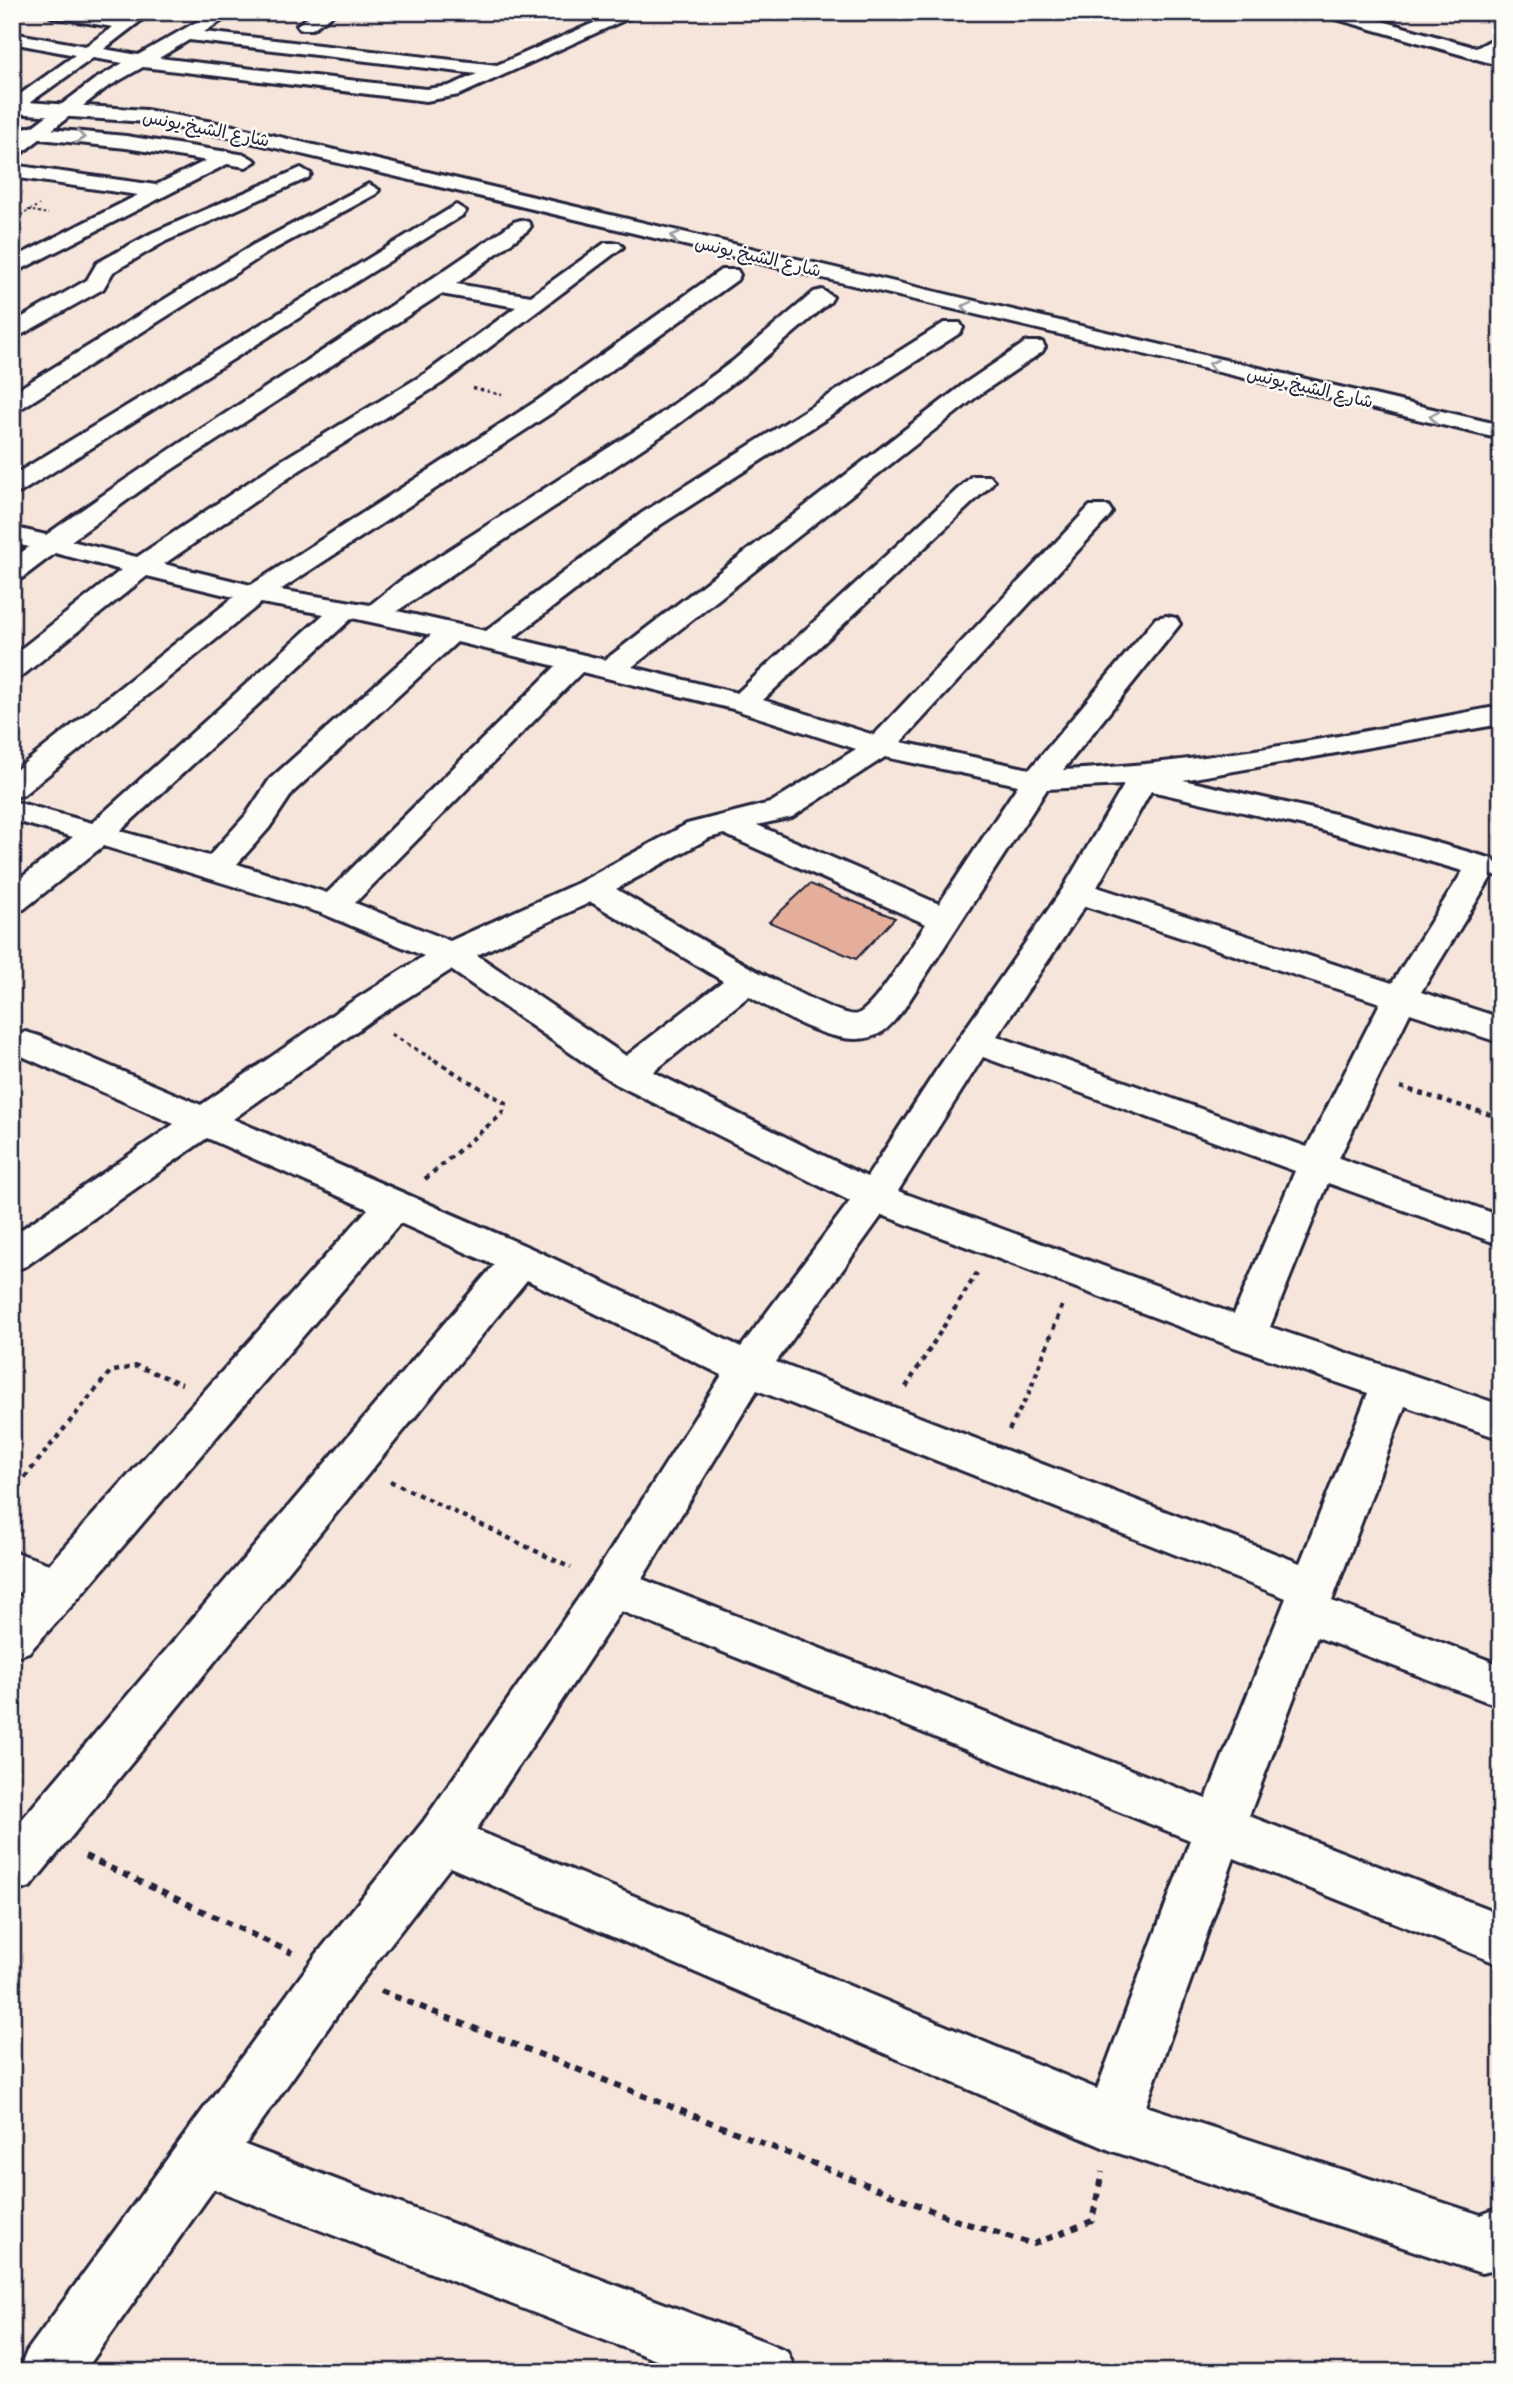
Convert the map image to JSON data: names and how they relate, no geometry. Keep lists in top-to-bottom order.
{
  "streets": {
    "main road": ["شارع الشيخ يونس"]
  }
}
